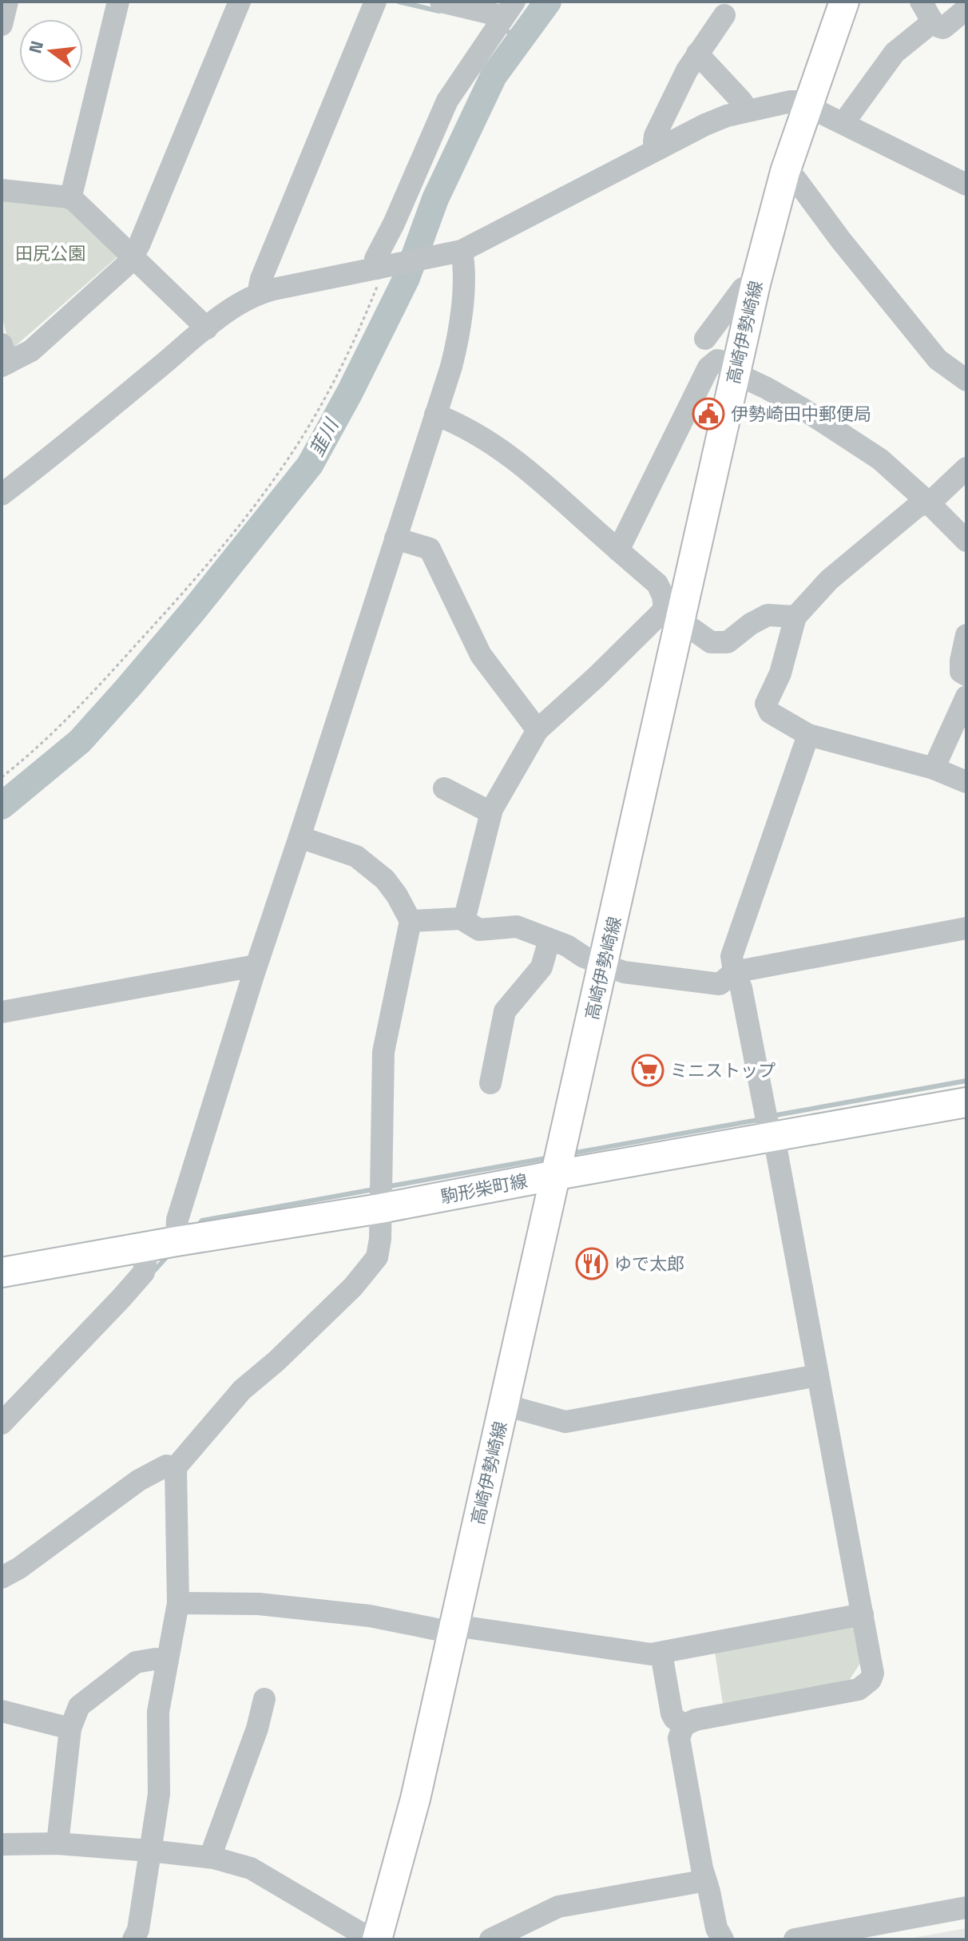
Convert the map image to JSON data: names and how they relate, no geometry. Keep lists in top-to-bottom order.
{
  "streets": {
    "main road": ["高崎伊勢崎線", "駒形柴町線"]
  },
  "crossings": [
    ["高崎伊勢崎線", "駒形柴町線"]
  ],
  "water": ["韮川"],
  "parks": ["田尻公園"],
  "places": {
    "public building": ["伊勢崎田中郵便局"],
    "supermarket": ["ミニストップ"],
    "restaurant": ["ゆで太郎"]
  },
  "north": "left"
}
